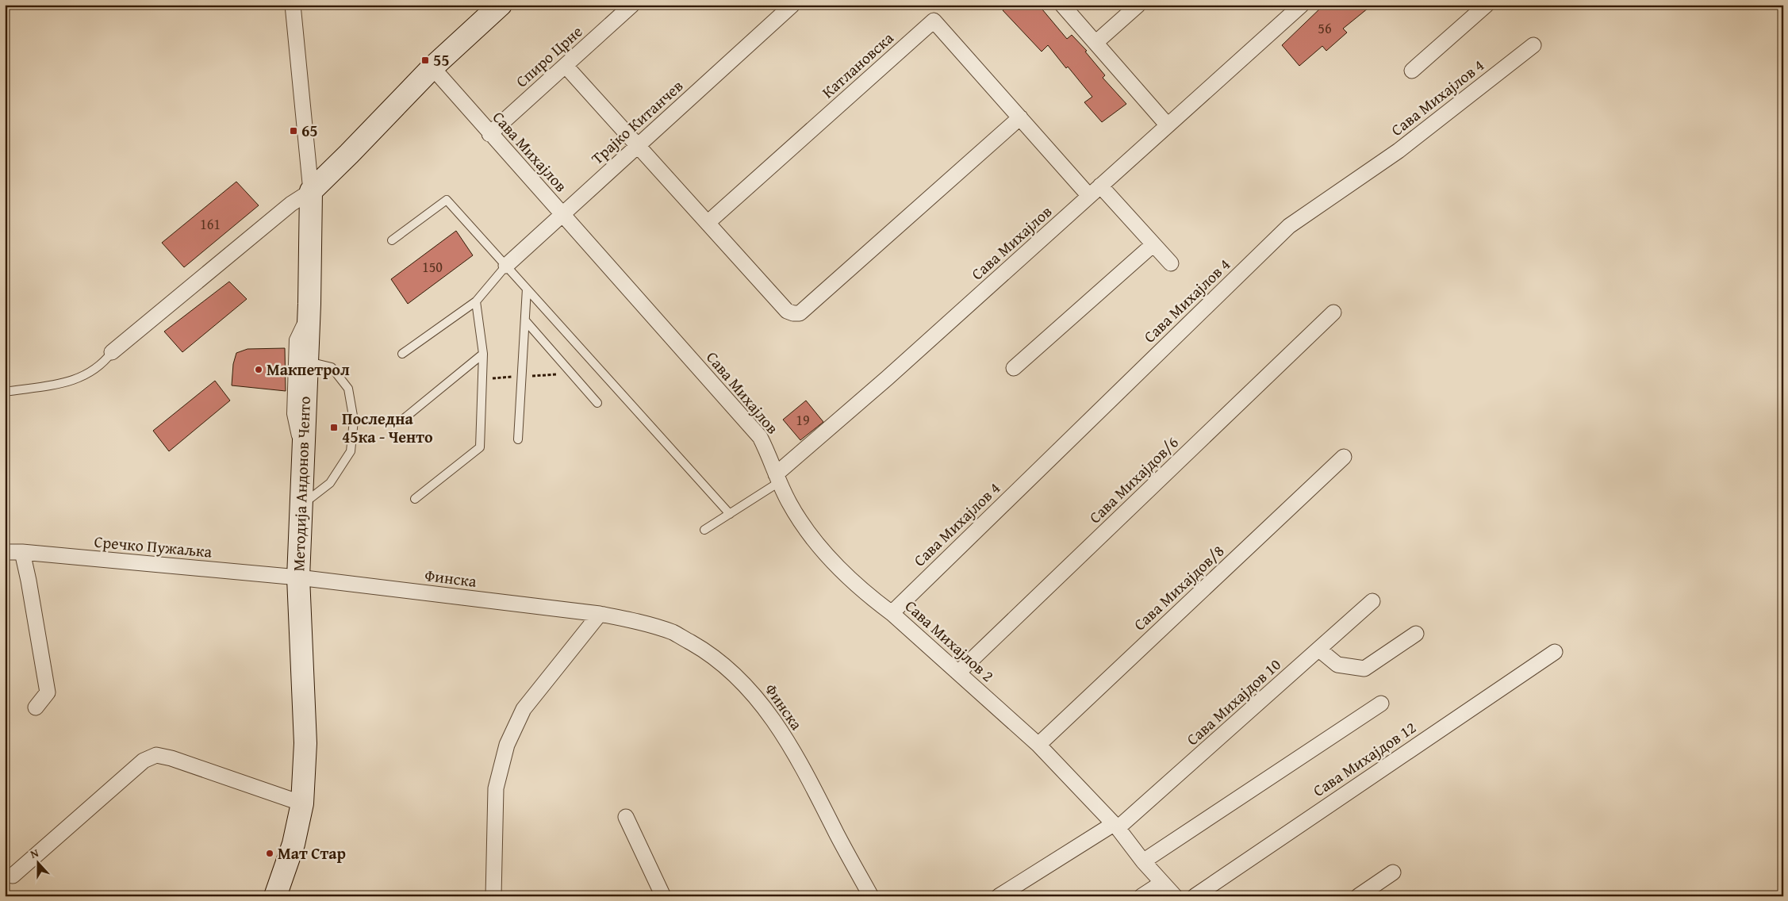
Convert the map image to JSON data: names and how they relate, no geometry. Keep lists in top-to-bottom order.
{
  "streets": {
    "main road": ["Методија Андонов Ченто"],
    "street": [
      "Спиро Црне",
      "Катлановска",
      "Сава Михајлов 4",
      "Трајко Китанчев",
      "Сава Михајлов",
      "Сава Михајдов/6",
      "Сречко Пужаљка",
      "Финска",
      "Сава Михајдов/8",
      "Сава Михајлов 2",
      "Сава Михајдов 10",
      "Сава Михајдов 12"
    ]
  },
  "crossings": [
    ["Спиро Црне", "Сава Михајлов"],
    ["Катлановска", "Сава Михајлов"],
    ["Сава Михајлов 4", "Сава Михајлов 2"],
    ["Трајко Китанчев", "Сава Михајлов"],
    ["Сава Михајлов", "Сава Михајлов 2"],
    ["Сава Михајдов/6", "Сава Михајлов 2"],
    ["Методија Андонов Ченто", "Сречко Пужаљка"],
    ["Методија Андонов Ченто", "Финска"],
    ["Сречко Пужаљка", "Финска"],
    ["Сава Михајдов/8", "Сава Михајлов 2"],
    ["Сава Михајлов 2", "Сава Михајдов 10"]
  ],
  "places": {
    "transit": ["55", "65", "Последна 45ка - Ченто"],
    "other": ["Макпетрол", "Мат Стар"]
  },
  "house_numbers": [
    "56",
    "161",
    "150",
    "19"
  ],
  "north": "top"
}
